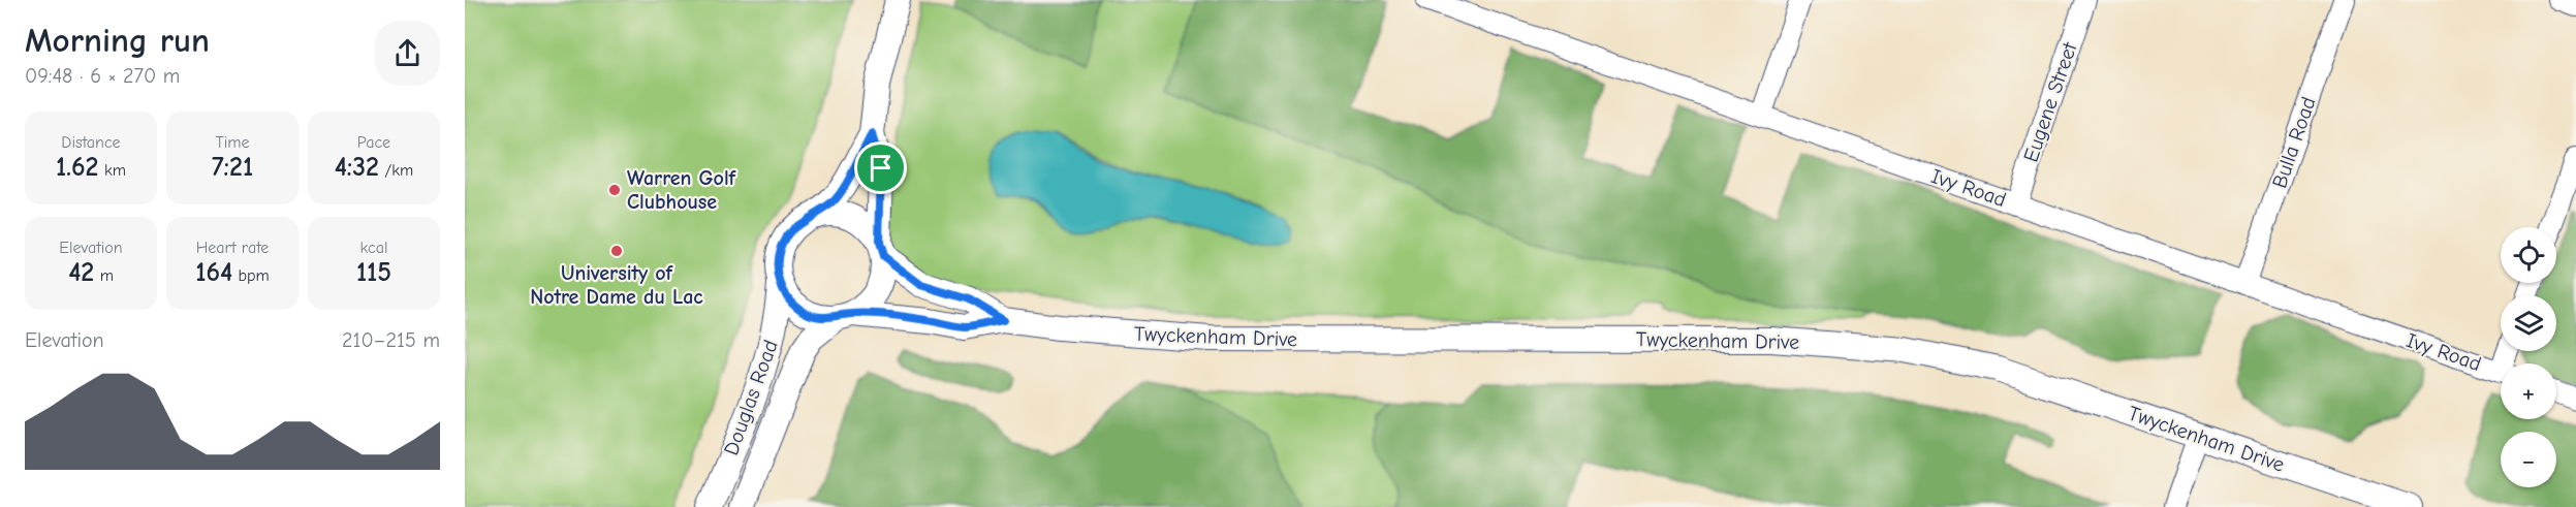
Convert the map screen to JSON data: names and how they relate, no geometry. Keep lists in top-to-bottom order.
{
  "streets": {
    "street": [
      "Eugene Street",
      "Bulla Road",
      "Ivy Road",
      "Twyckenham Drive",
      "Douglas Road"
    ]
  },
  "crossings": [
    ["Eugene Street", "Ivy Road"],
    ["Bulla Road", "Ivy Road"],
    ["Twyckenham Drive", "Douglas Road"]
  ],
  "places": ["Warren Golf Clubhouse", "University of Notre Dame du Lac"],
  "page": {
    "heading": ["Morning run", "09:48 · 6 × 270 m"],
    "stats": [
      ["Distance", "1.62 km"],
      ["Time", "7:21"],
      ["Pace", "4:32 /km"],
      ["Elevation", "42 m"],
      ["Heart rate", "164 bpm"],
      ["kcal", "115"]
    ],
    "map_buttons": ["+", "−"],
    "chart": ["Elevation", "210–215 m"]
  }
}
